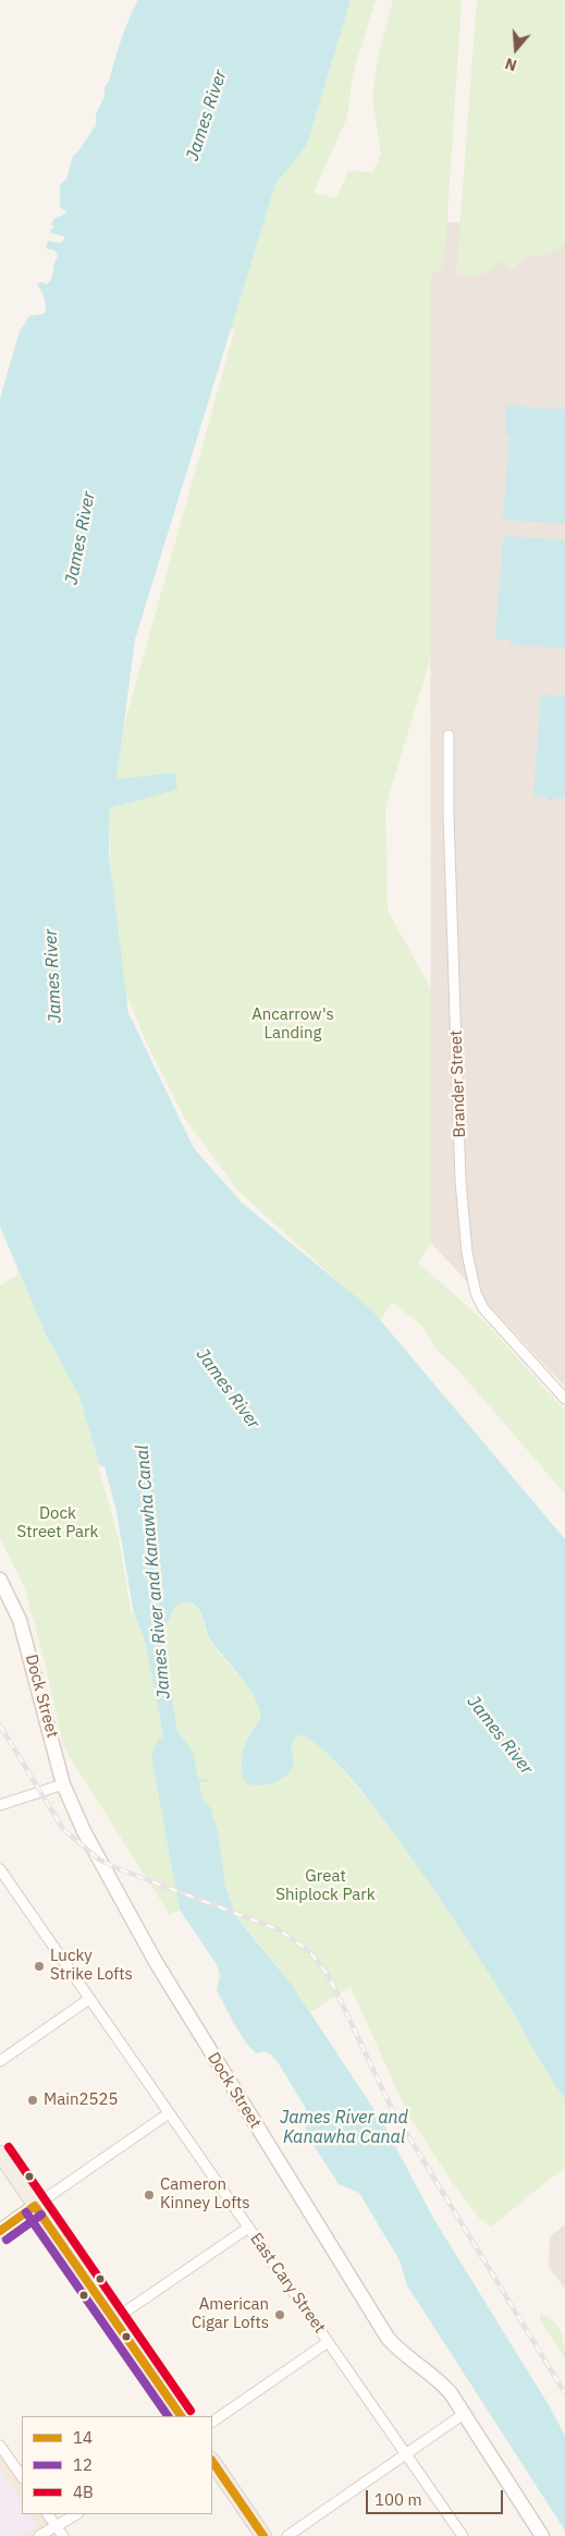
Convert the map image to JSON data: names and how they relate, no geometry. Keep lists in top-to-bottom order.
{
  "streets": {
    "main road": ["Dock Street"],
    "street": ["Brander Street", "East Cary Street"]
  },
  "water": ["James River", "James River and Kanawha Canal"],
  "parks": ["Ancarrow's Landing", "Dock Street Park", "Great Shiplock Park"],
  "places": [
    "Lucky Strike Lofts",
    "Main2525",
    "Cameron Kinney Lofts",
    "American Cigar Lofts"
  ],
  "lines": ["transit line 4B", "transit line 14", "transit line 12"],
  "legend": ["14", "12", "4B"],
  "scale_bar": "100 m",
  "north": "bottom"
}
